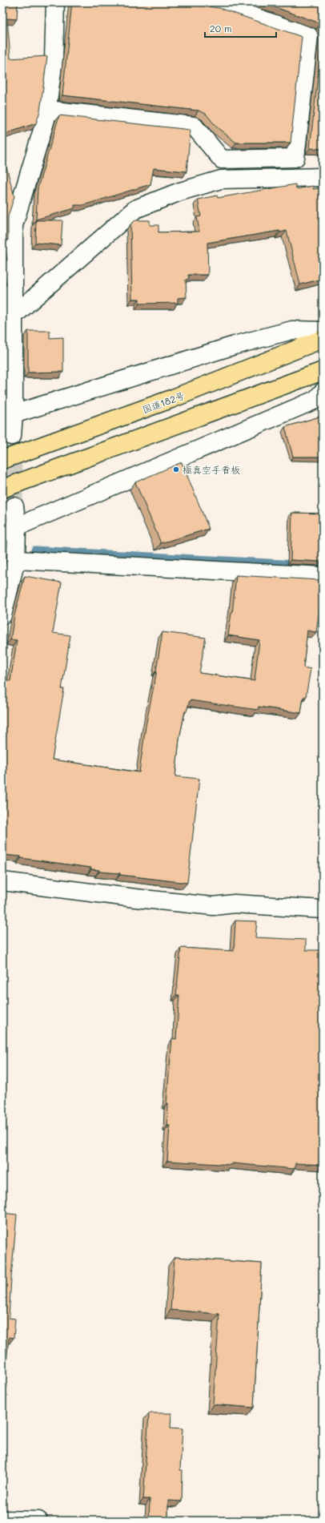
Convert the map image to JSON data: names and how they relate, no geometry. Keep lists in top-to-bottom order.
{
  "streets": {
    "highway": ["国道182号"]
  },
  "places": ["極真空手看板"],
  "scale_bar": "20 m"
}
